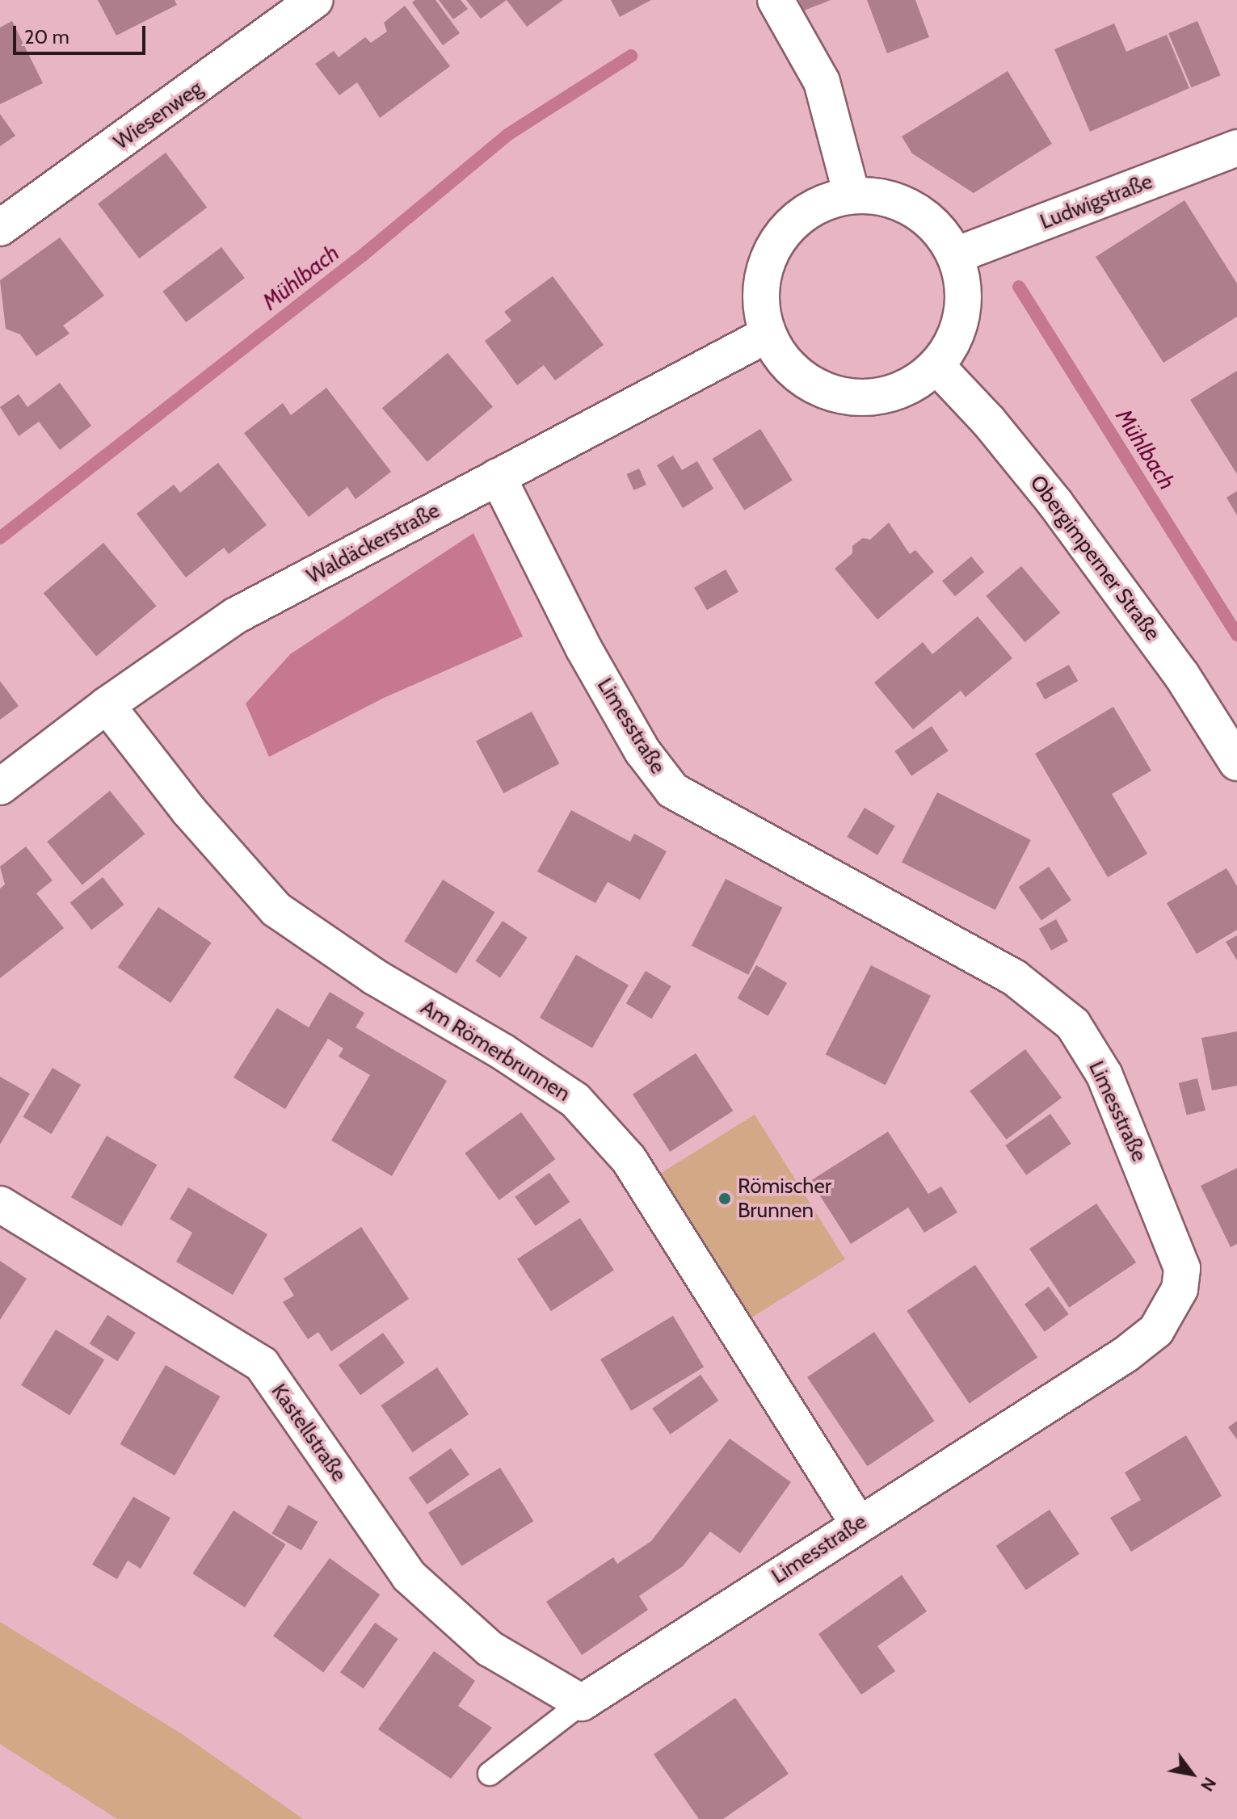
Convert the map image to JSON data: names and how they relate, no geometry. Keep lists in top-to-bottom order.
{
  "streets": {
    "street": [
      "Wiesenweg",
      "Ludwigstraße",
      "Waldäckerstraße",
      "Obergimperner Straße",
      "Limesstraße",
      "Am Römerbrunnen",
      "Kastellstraße"
    ]
  },
  "crossings": [
    ["Ludwigstraße", "Waldäckerstraße"],
    ["Ludwigstraße", "Obergimperner Straße"],
    ["Waldäckerstraße", "Obergimperner Straße"],
    ["Waldäckerstraße", "Limesstraße"],
    ["Waldäckerstraße", "Am Römerbrunnen"],
    ["Limesstraße", "Am Römerbrunnen"],
    ["Limesstraße", "Kastellstraße"]
  ],
  "water": ["Mühlbach"],
  "places": ["Römischer Brunnen"],
  "scale_bar": "20 m",
  "north": "bottom right"
}
